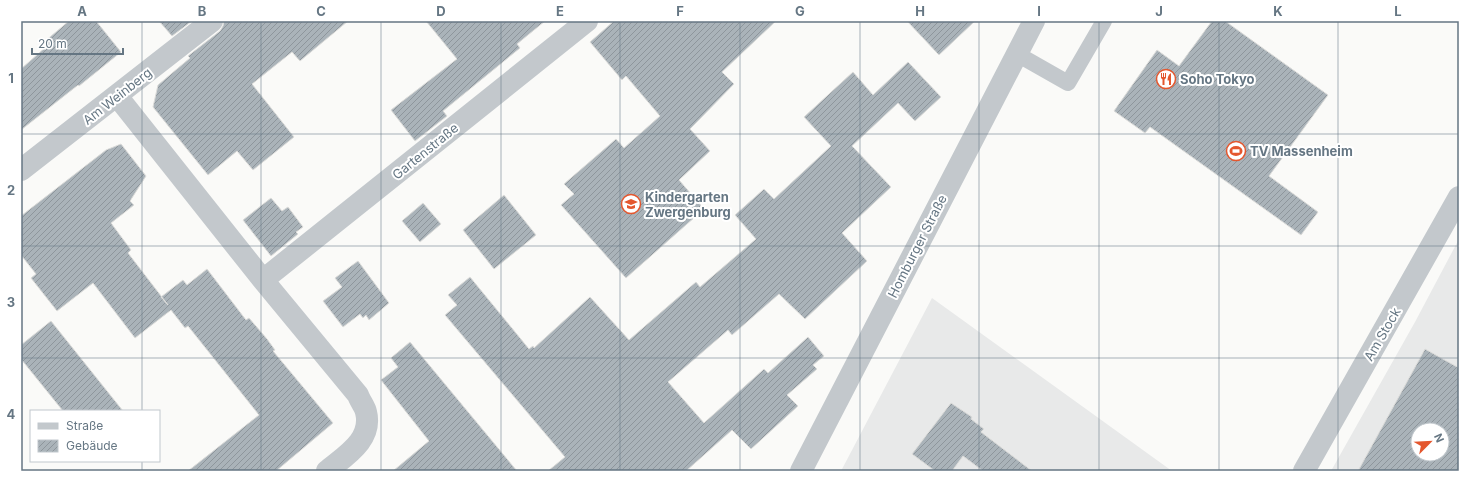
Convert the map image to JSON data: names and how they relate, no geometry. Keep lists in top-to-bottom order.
{
  "streets": {
    "street": [
      "Am Weinberg",
      "Gartenstraße",
      "Homburger Straße",
      "Am Stock"
    ]
  },
  "places": {
    "restaurant": ["Soho Tokyo"],
    "sports": ["TV Massenheim"],
    "school or university": ["Kindergarten Zwergenburg"]
  },
  "legend": ["Straße", "Gebäude"],
  "scale_bar": "20 m",
  "north": "top right",
  "grid": {
    "columns": [
      "A",
      "B",
      "C",
      "D",
      "E",
      "F",
      "G",
      "H",
      "I",
      "J",
      "K",
      "L"
    ],
    "rows": [
      "1",
      "2",
      "3",
      "4"
    ]
  }
}
